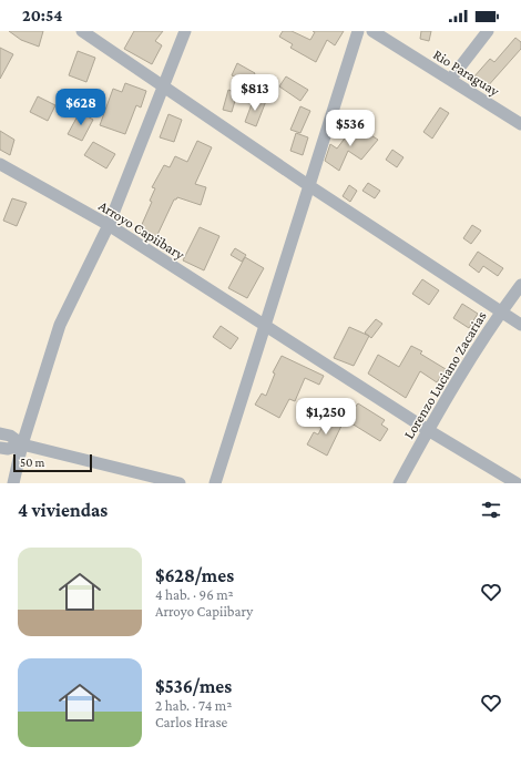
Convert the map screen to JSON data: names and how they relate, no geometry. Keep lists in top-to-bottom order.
{
  "streets": {
    "street": ["Rio Paraguay", "Arroyo Capiibary", "Lorenzo Luciano Zacarias"]
  },
  "crossings": [
    ["Arroyo Capiibary", "Lorenzo Luciano Zacarias"]
  ],
  "scale_bar": "50 m",
  "page": {
    "status": "20:54",
    "price": [
      "$813",
      "$628",
      "$536",
      "$1,250"
    ],
    "scale": "50 m",
    "heading": "4 viviendas",
    "list": [
      {
        "name": "$628/mes",
        "note": "4 hab. · 96 m² · Arroyo Capiibary"
      },
      {
        "name": "$536/mes",
        "note": "2 hab. · 74 m² · Carlos Hrase"
      }
    ]
  }
}
